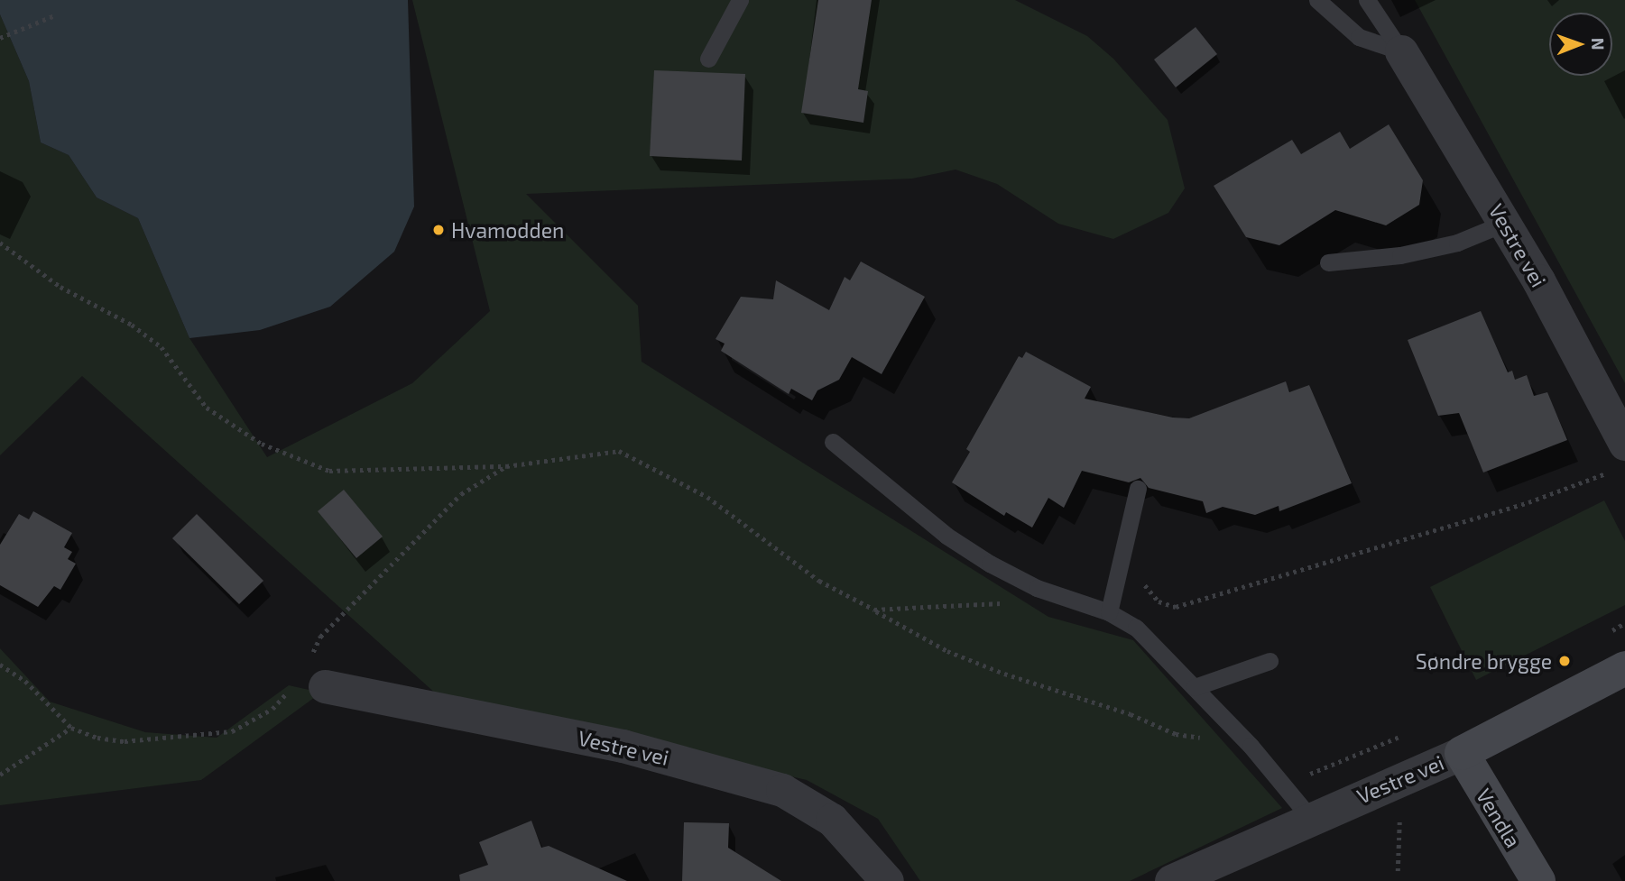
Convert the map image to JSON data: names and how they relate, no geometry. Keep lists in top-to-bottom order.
{
  "streets": {
    "street": ["Vestre vei", "Vendla"]
  },
  "crossings": [
    ["Vestre vei", "Vendla"]
  ],
  "places": ["Hvamodden", "Søndre brygge"],
  "north": "right"
}
